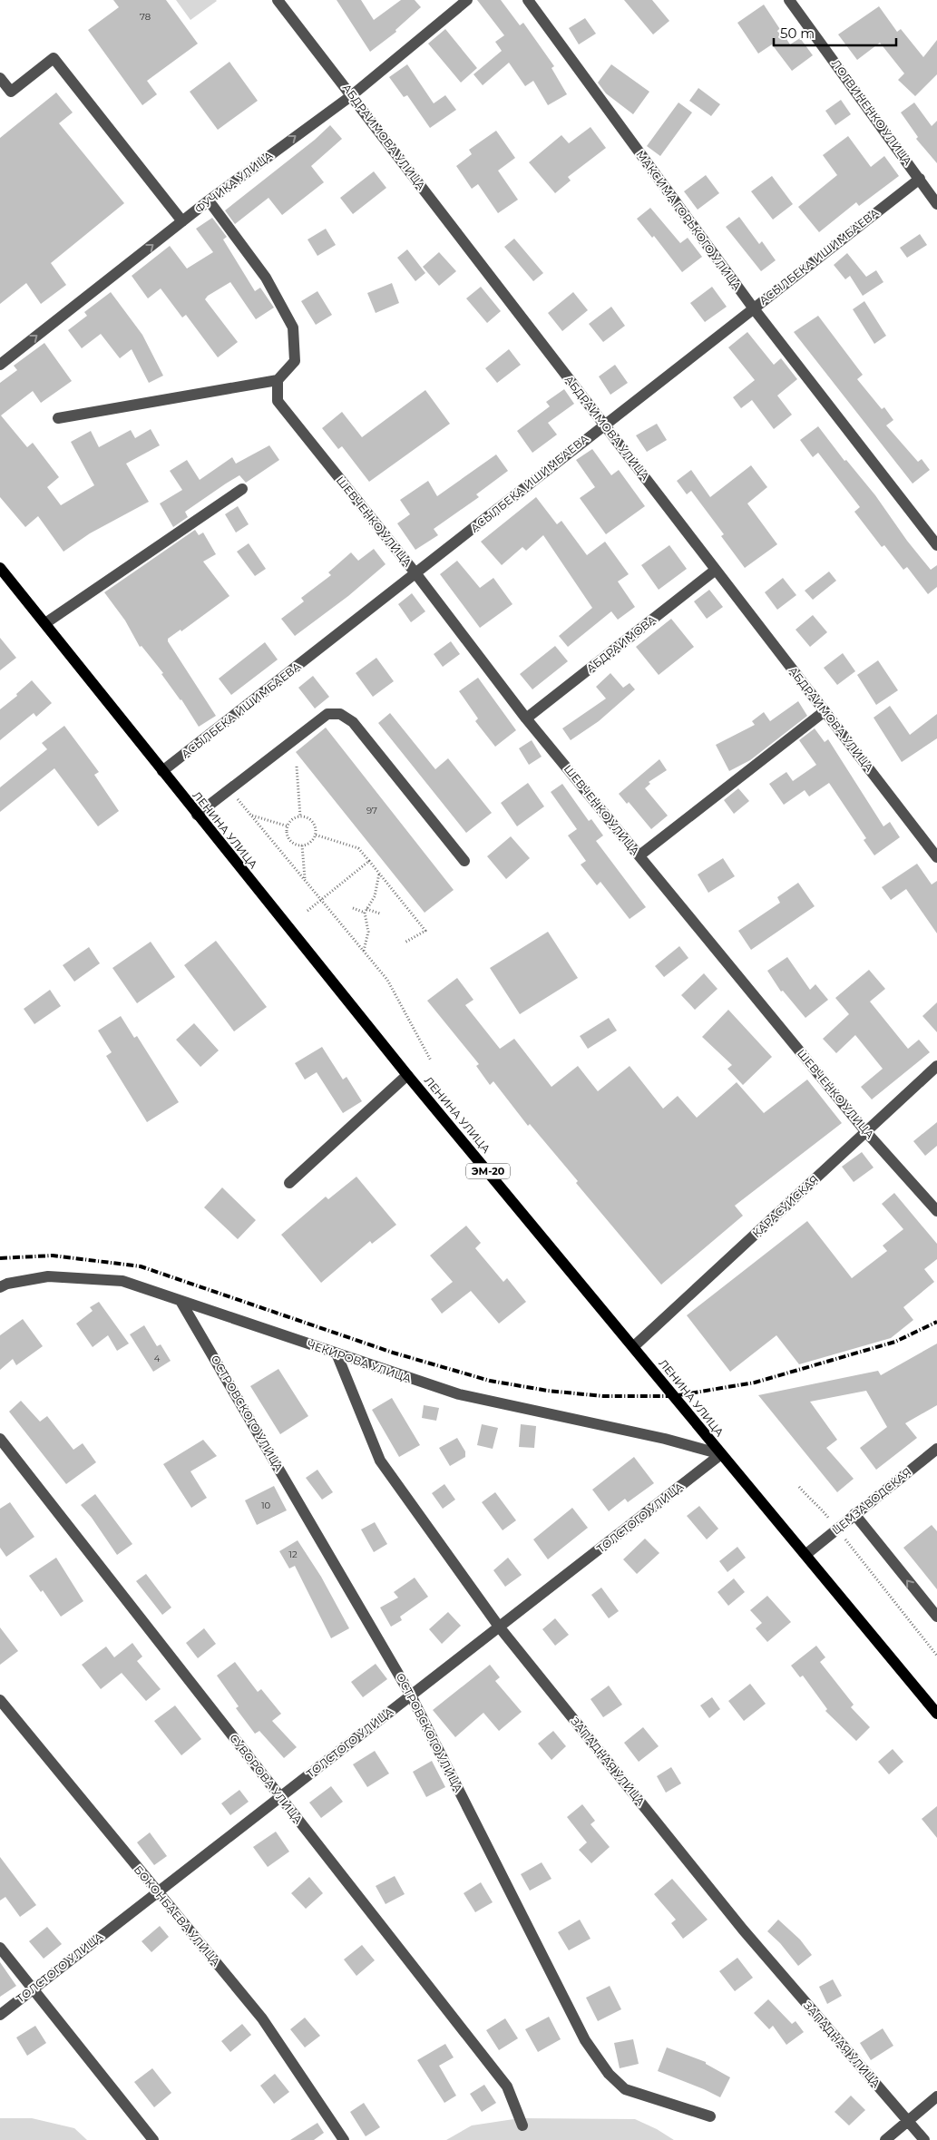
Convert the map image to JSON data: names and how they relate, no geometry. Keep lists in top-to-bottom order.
{
  "streets": {
    "main road": ["ЛЕНИНА УЛИЦА", "ЭМ-20"],
    "street": [
      "ЛОГВИНЕНКО УЛИЦА",
      "АБДРАИМОВА УЛИЦА",
      "ФУЧИКА УЛИЦА",
      "МАКСИМА ГОРЬКОГО УЛИЦА",
      "АСЫЛБЕКА ИШИМБАЕВА",
      "ШЕВЧЕНКО УЛИЦА",
      "АБДРАИМОВА",
      "КАРАСУЙСКАЯ",
      "ЧЕКИРОВА УЛИЦА",
      "ОСТРОВСКОГО УЛИЦА",
      "ЦЕМЗАВОДСКАЯ",
      "ТОЛСТОГО УЛИЦА",
      "ЗАПАДНАЯ УЛИЦА",
      "СУВОРОВА УЛИЦА",
      "БОКОНБАЕВА УЛИЦА"
    ]
  },
  "crossings": [
    ["ЛОГВИНЕНКО УЛИЦА", "АСЫЛБЕКА ИШИМБАЕВА"],
    ["АБДРАИМОВА УЛИЦА", "ФУЧИКА УЛИЦА"],
    ["АБДРАИМОВА УЛИЦА", "АСЫЛБЕКА ИШИМБАЕВА"],
    ["АБДРАИМОВА УЛИЦА", "АБДРАИМОВА"],
    ["МАКСИМА ГОРЬКОГО УЛИЦА", "АСЫЛБЕКА ИШИМБАЕВА"],
    ["АСЫЛБЕКА ИШИМБАЕВА", "ШЕВЧЕНКО УЛИЦА"],
    ["АСЫЛБЕКА ИШИМБАЕВА", "ЛЕНИНА УЛИЦА"],
    ["ШЕВЧЕНКО УЛИЦА", "АБДРАИМОВА"],
    ["ШЕВЧЕНКО УЛИЦА", "КАРАСУЙСКАЯ"],
    ["ЛЕНИНА УЛИЦА", "КАРАСУЙСКАЯ"],
    ["ЛЕНИНА УЛИЦА", "ЧЕКИРОВА УЛИЦА"],
    ["ЛЕНИНА УЛИЦА", "ЦЕМЗАВОДСКАЯ"],
    ["ЛЕНИНА УЛИЦА", "ТОЛСТОГО УЛИЦА"],
    ["ЧЕКИРОВА УЛИЦА", "ОСТРОВСКОГО УЛИЦА"],
    ["ЧЕКИРОВА УЛИЦА", "ТОЛСТОГО УЛИЦА"],
    ["ЧЕКИРОВА УЛИЦА", "ЗАПАДНАЯ УЛИЦА"],
    ["ОСТРОВСКОГО УЛИЦА", "ТОЛСТОГО УЛИЦА"],
    ["ТОЛСТОГО УЛИЦА", "ЗАПАДНАЯ УЛИЦА"],
    ["ТОЛСТОГО УЛИЦА", "СУВОРОВА УЛИЦА"],
    ["ТОЛСТОГО УЛИЦА", "БОКОНБАЕВА УЛИЦА"]
  ],
  "one_way": ["ФУЧИКА УЛИЦА"],
  "house_numbers": [
    "78",
    "97",
    "4",
    "10",
    "12"
  ],
  "scale_bar": "50 m"
}
